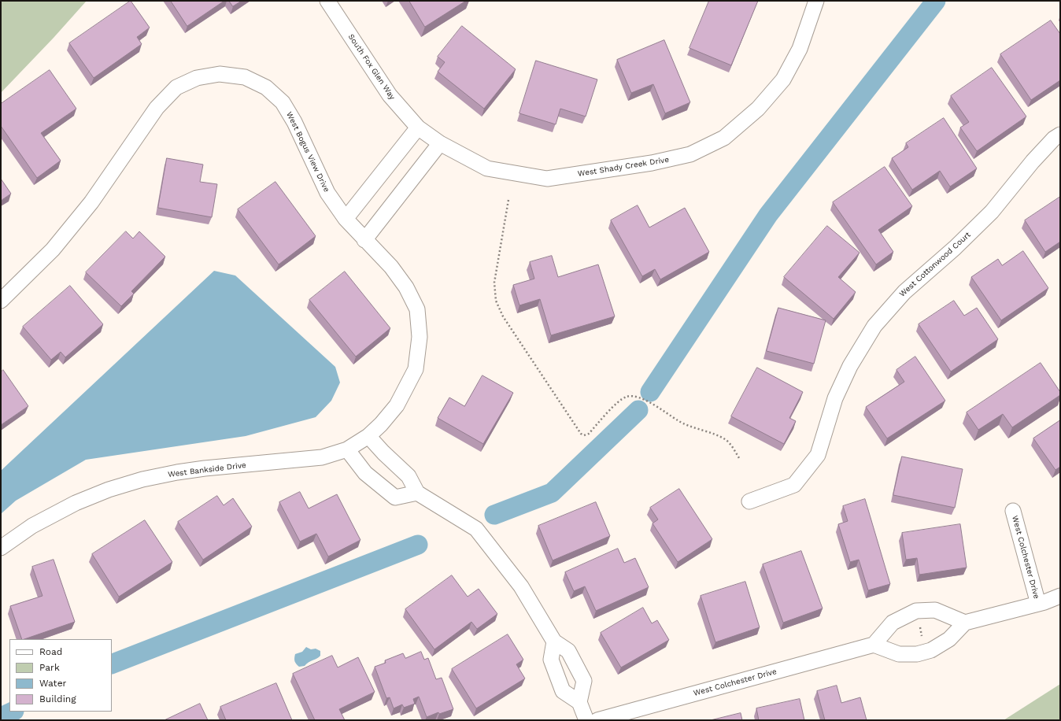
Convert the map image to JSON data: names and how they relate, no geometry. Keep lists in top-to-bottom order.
{
  "streets": {
    "street": [
      "South Fox Glen Way",
      "West Bogus View Drive",
      "West Shady Creek Drive",
      "West Cottonwood Court",
      "West Bankside Drive",
      "West Colchester Drive"
    ]
  },
  "crossings": [
    ["South Fox Glen Way", "West Shady Creek Drive"],
    ["West Bogus View Drive", "West Bankside Drive"]
  ],
  "legend": [
    "Road",
    "Park",
    "Water",
    "Building"
  ]
}
